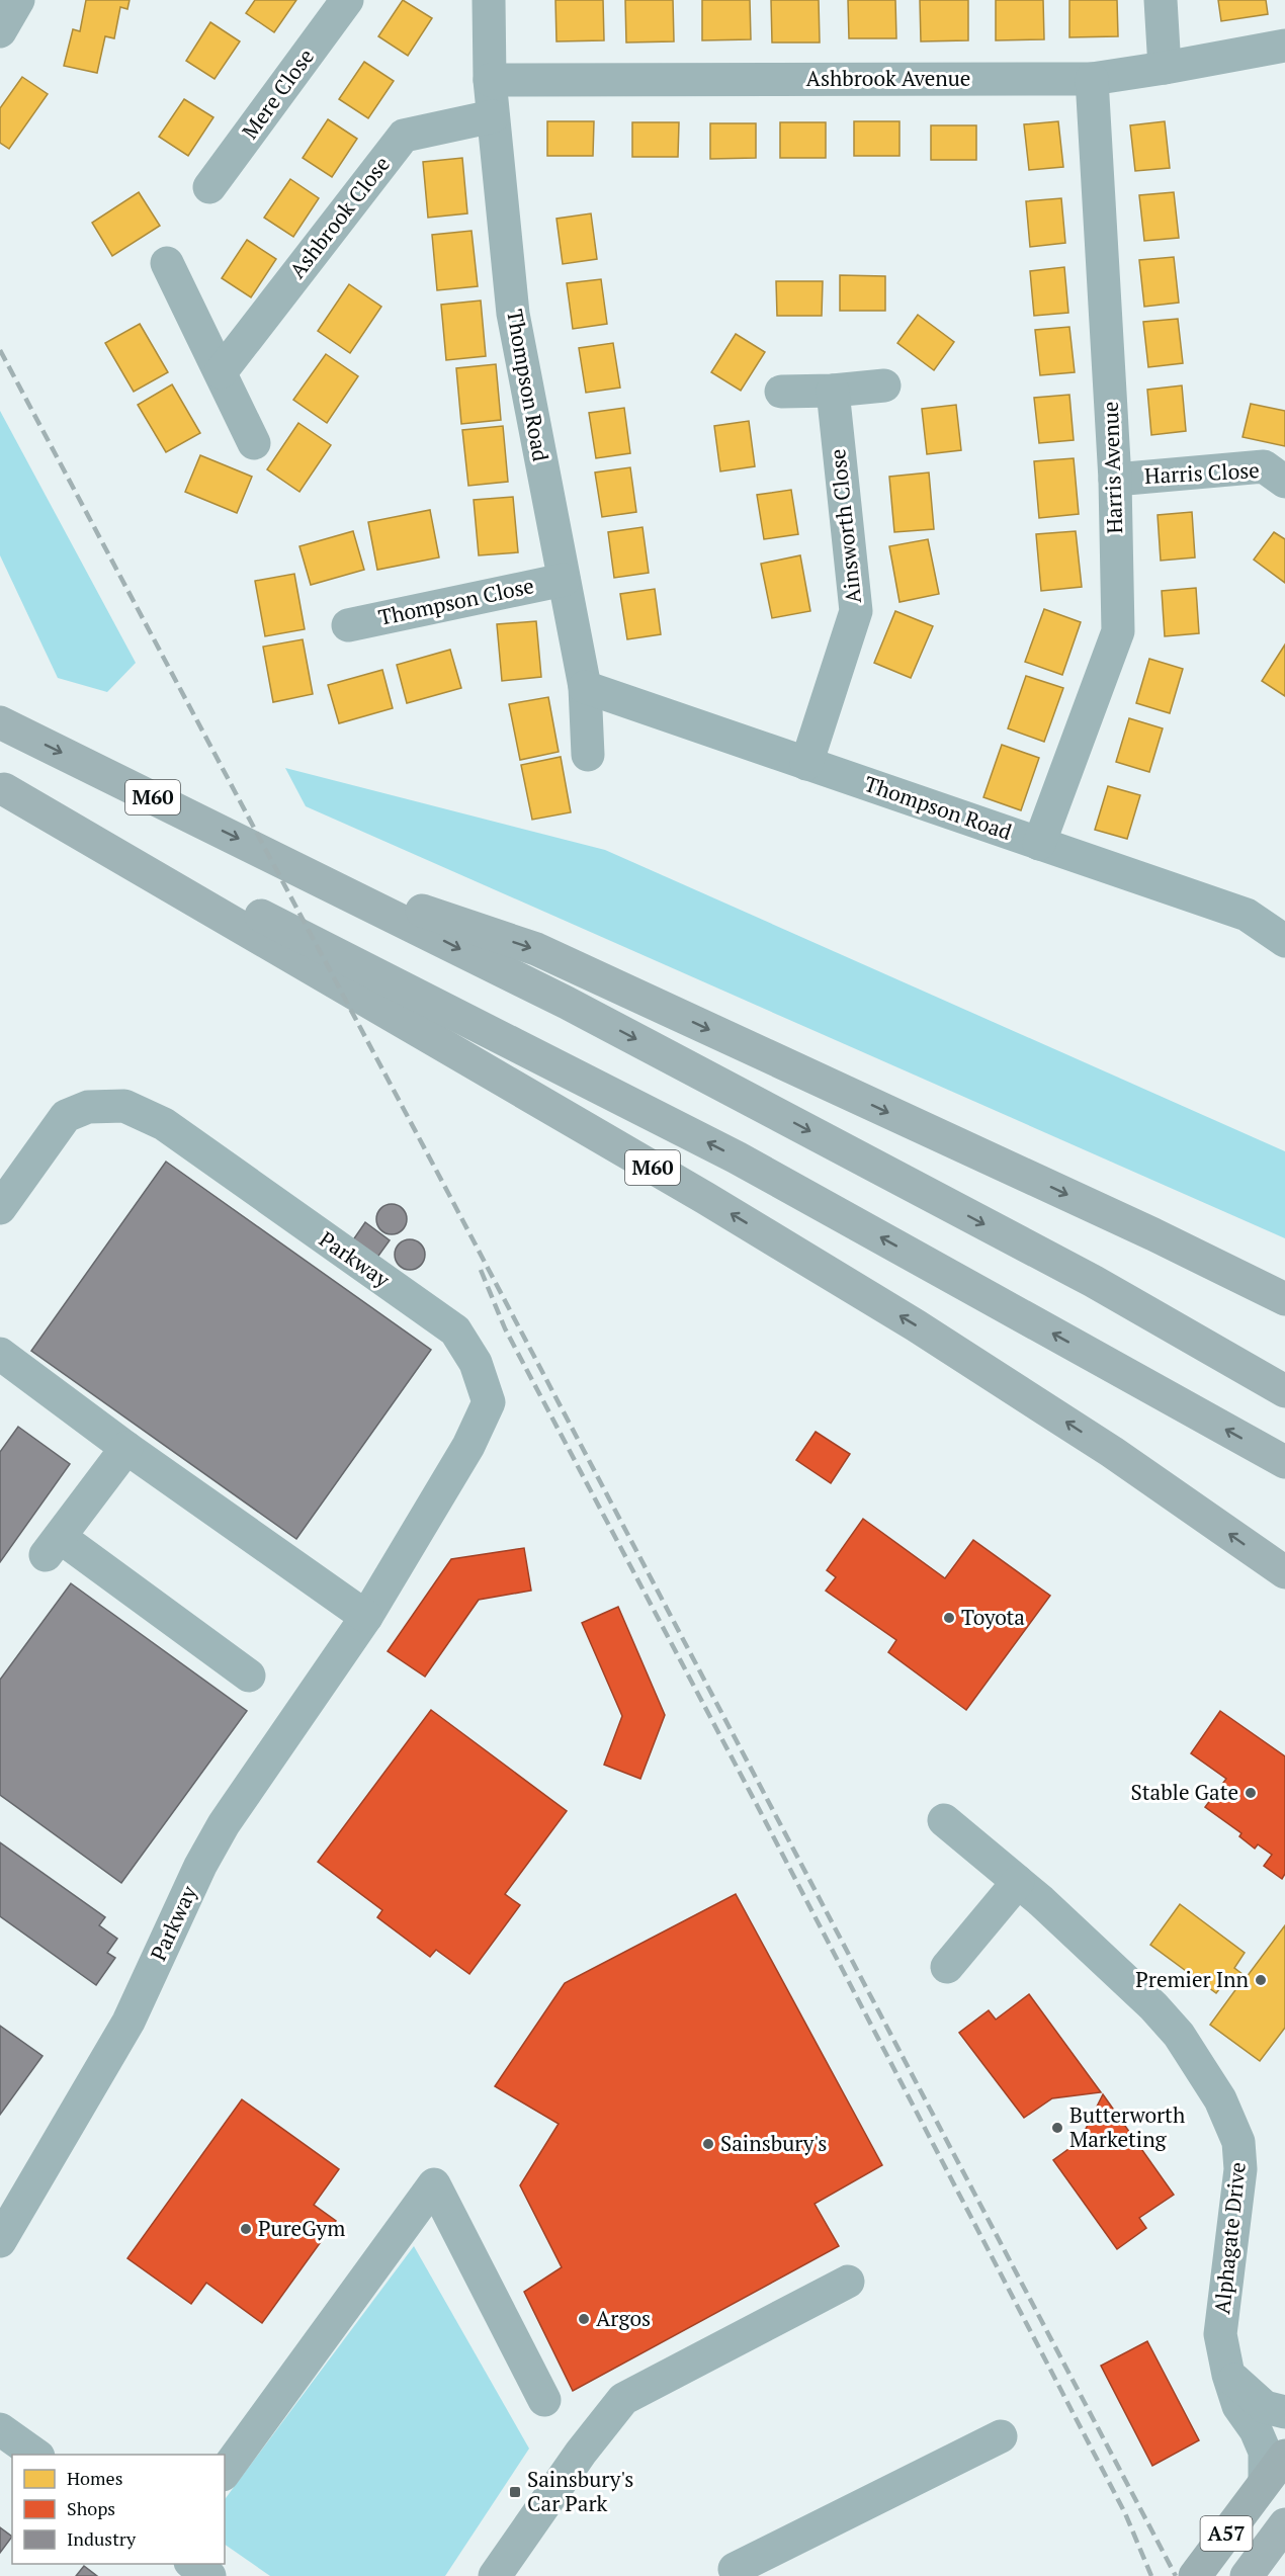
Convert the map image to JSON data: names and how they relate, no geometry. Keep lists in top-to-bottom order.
{
  "streets": {
    "highway": ["M60"],
    "main road": ["A57"],
    "street": [
      "Ashbrook Avenue",
      "Mere Close",
      "Ashbrook Close",
      "Thompson Road",
      "Harris Avenue",
      "Harris Close",
      "Ainsworth Close",
      "Thompson Close",
      "Parkway",
      "Alphagate Drive"
    ]
  },
  "crossings": [
    ["Ashbrook Avenue", "Thompson Road"],
    ["Ashbrook Avenue", "Harris Avenue"],
    ["Ashbrook Close", "Thompson Road"],
    ["Thompson Road", "Harris Avenue"],
    ["Thompson Road", "Ainsworth Close"],
    ["Thompson Road", "Thompson Close"],
    ["Harris Avenue", "Harris Close"],
    ["Alphagate Drive", "A57"]
  ],
  "places": {
    "other": [
      "Toyota",
      "Stable Gate",
      "Premier Inn",
      "Butterworth Marketing",
      "Sainsbury's",
      "PureGym",
      "Argos"
    ],
    "transit": ["Sainsbury's Car Park"]
  },
  "legend": ["Homes", "Shops", "Industry"]
}
